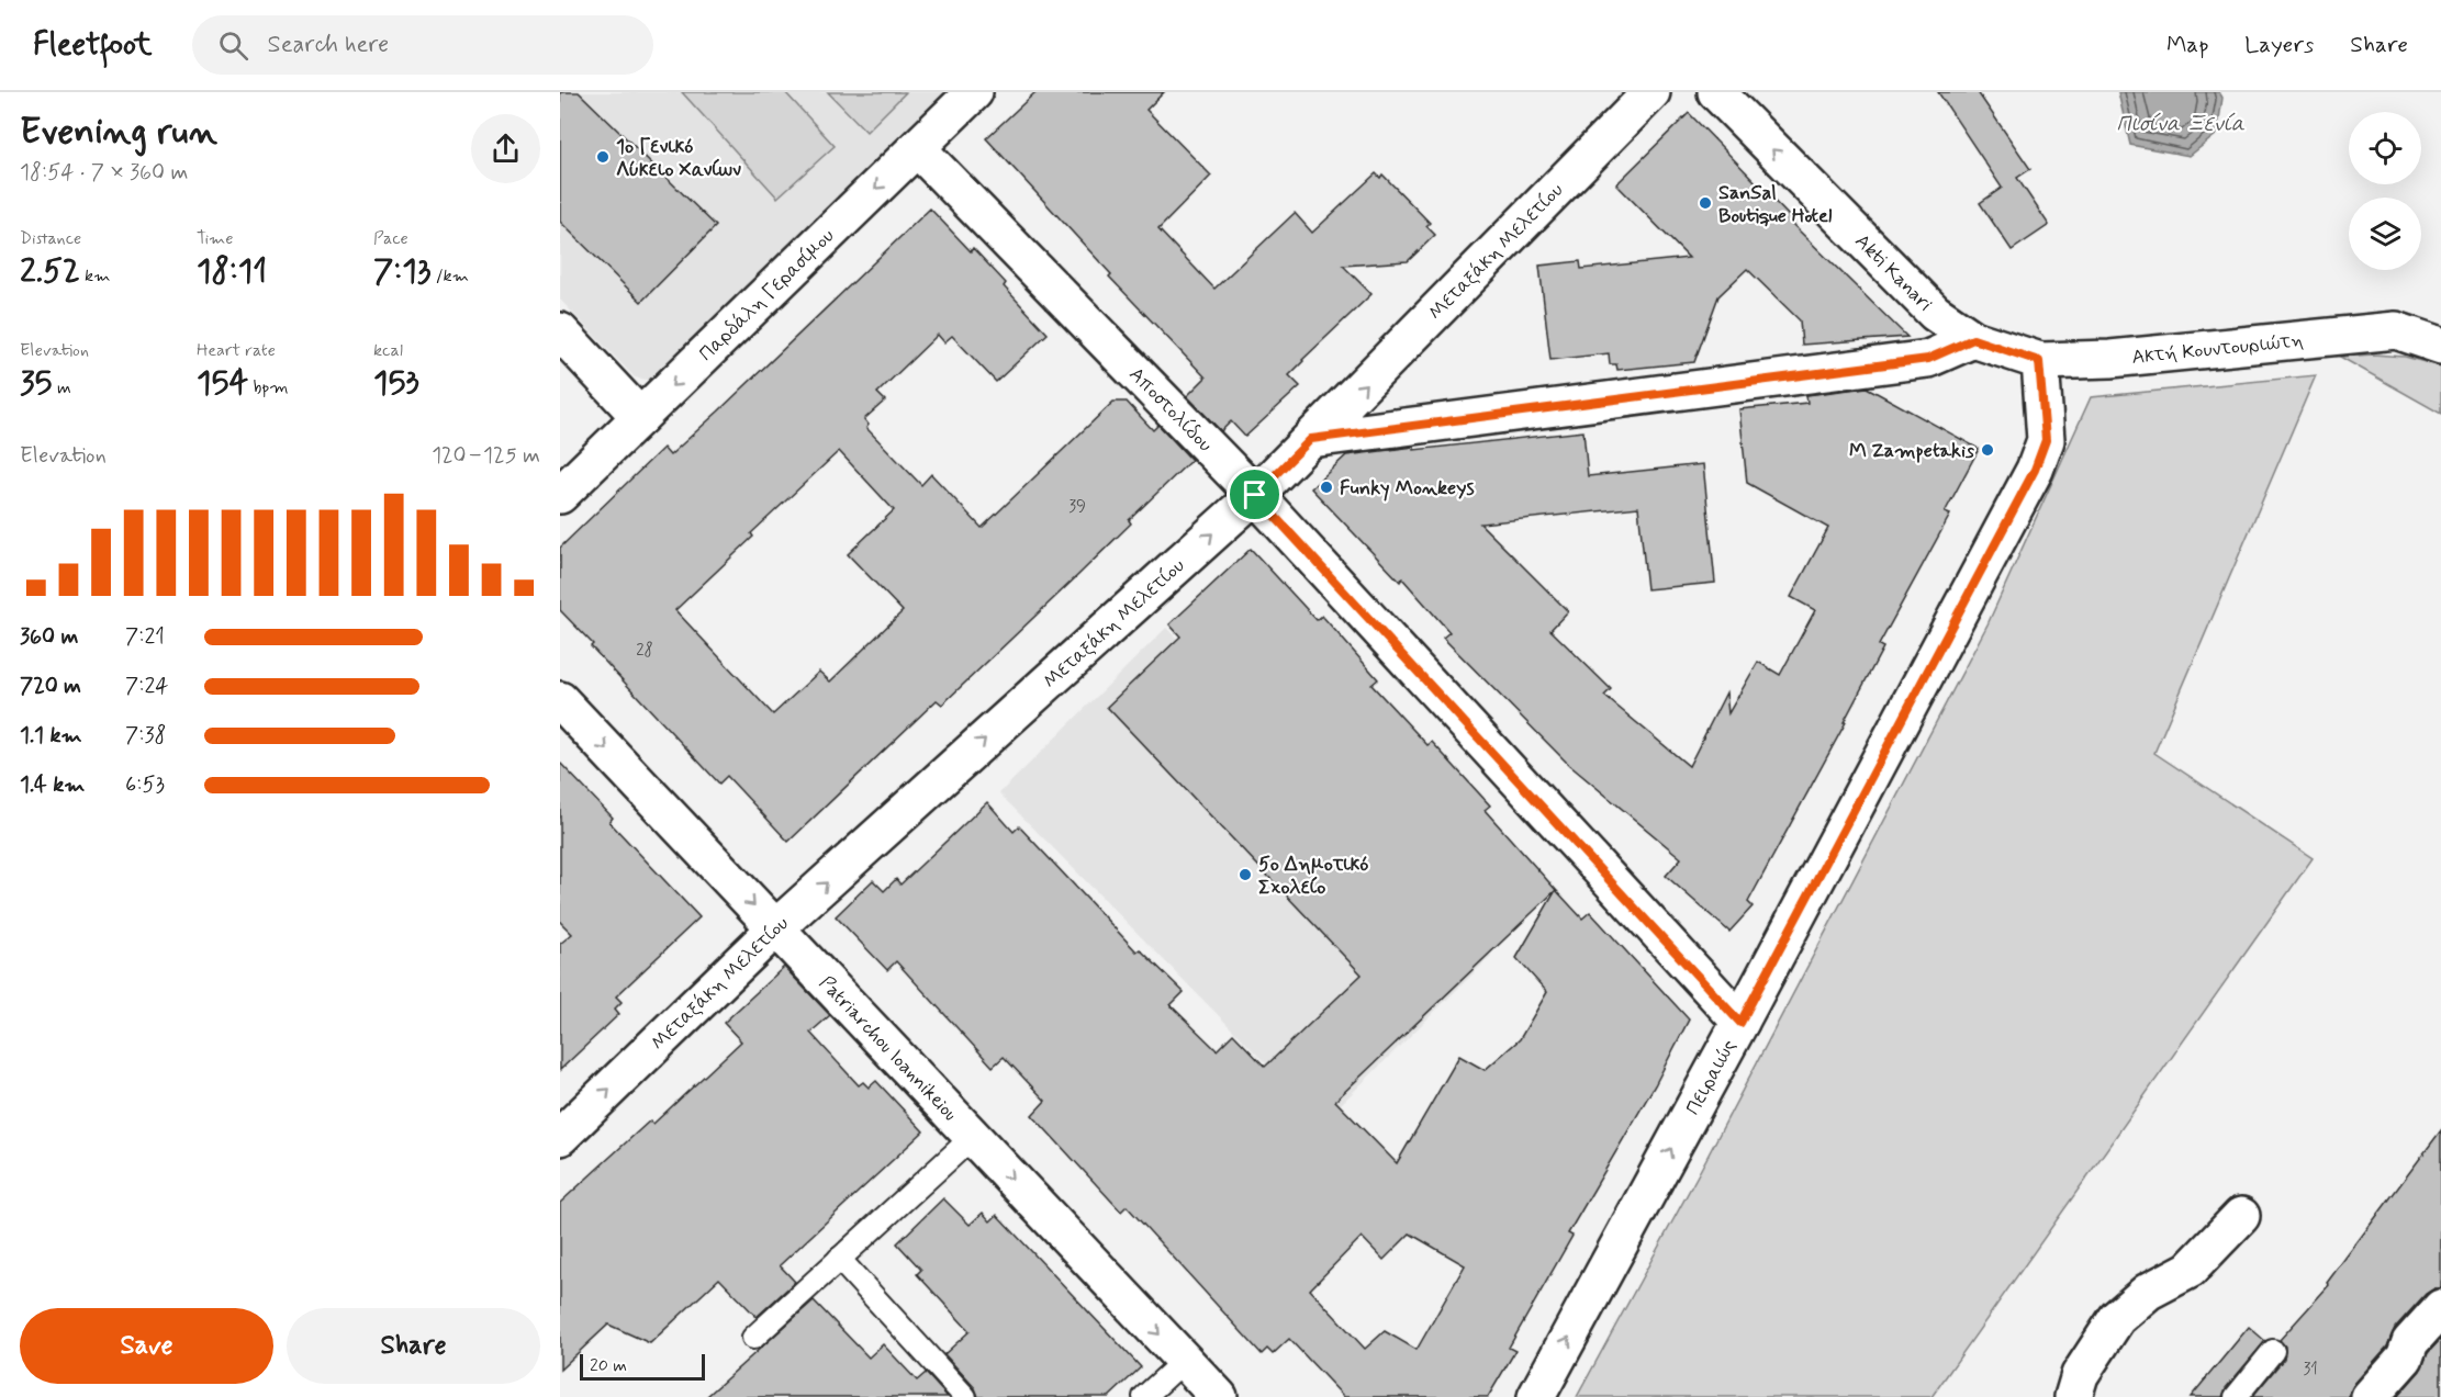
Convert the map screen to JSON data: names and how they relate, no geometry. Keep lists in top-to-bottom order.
{
  "streets": {
    "street": [
      "Μεταξάκη Μελετίου",
      "Akti Kanari",
      "Παρδάλη Γερασίμου",
      "Ακτή Κουντουριώτη",
      "Αποστολίδου",
      "Patriarchou Ioannikeiou",
      "Πειραιώς"
    ]
  },
  "crossings": [
    ["Μεταξάκη Μελετίου", "Αποστολίδου"],
    ["Μεταξάκη Μελετίου", "Patriarchou Ioannikeiou"],
    ["Akti Kanari", "Ακτή Κουντουριώτη"],
    ["Akti Kanari", "Πειραιώς"],
    ["Παρδάλη Γερασίμου", "Αποστολίδου"],
    ["Ακτή Κουντουριώτη", "Πειραιώς"],
    ["Αποστολίδου", "Πειραιώς"]
  ],
  "one_way": [
    "Μεταξάκη Μελετίου",
    "Akti Kanari",
    "Παρδάλη Γερασίμου",
    "Patriarchou Ioannikeiou",
    "Πειραιώς"
  ],
  "water": ["Πισίνα Ξενία"],
  "places": [
    "1ο Γενικό Λύκειο Χανίων",
    "SanSal Boutique Hotel",
    "M Zampetakis",
    "Funky Monkeys",
    "5ο Δημοτικό Σχολείο"
  ],
  "house_numbers": ["39", "28", "31"],
  "scale_bar": "20 m",
  "page": {
    "header": "Fleetfoot",
    "search": "Search here",
    "nav": ["Map", "Layers", "Share"],
    "heading": ["Evening run", "18:54 · 7 × 360 m"],
    "stats": [
      ["Distance", "2.52 km"],
      ["Time", "18:11"],
      ["Pace", "7:13 /km"],
      ["Elevation", "35 m"],
      ["Heart rate", "154 bpm"],
      ["kcal", "153"]
    ],
    "chart": ["Elevation", "120–125 m"],
    "list": [
      {
        "name": "360 m",
        "note": "7:21"
      },
      {
        "name": "720 m",
        "note": "7:24"
      },
      {
        "name": "1.1 km",
        "note": "7:38"
      },
      {
        "name": "1.4 km",
        "note": "6:53"
      }
    ],
    "buttons": ["Save", "Share"],
    "scale": "20 m"
  }
}
